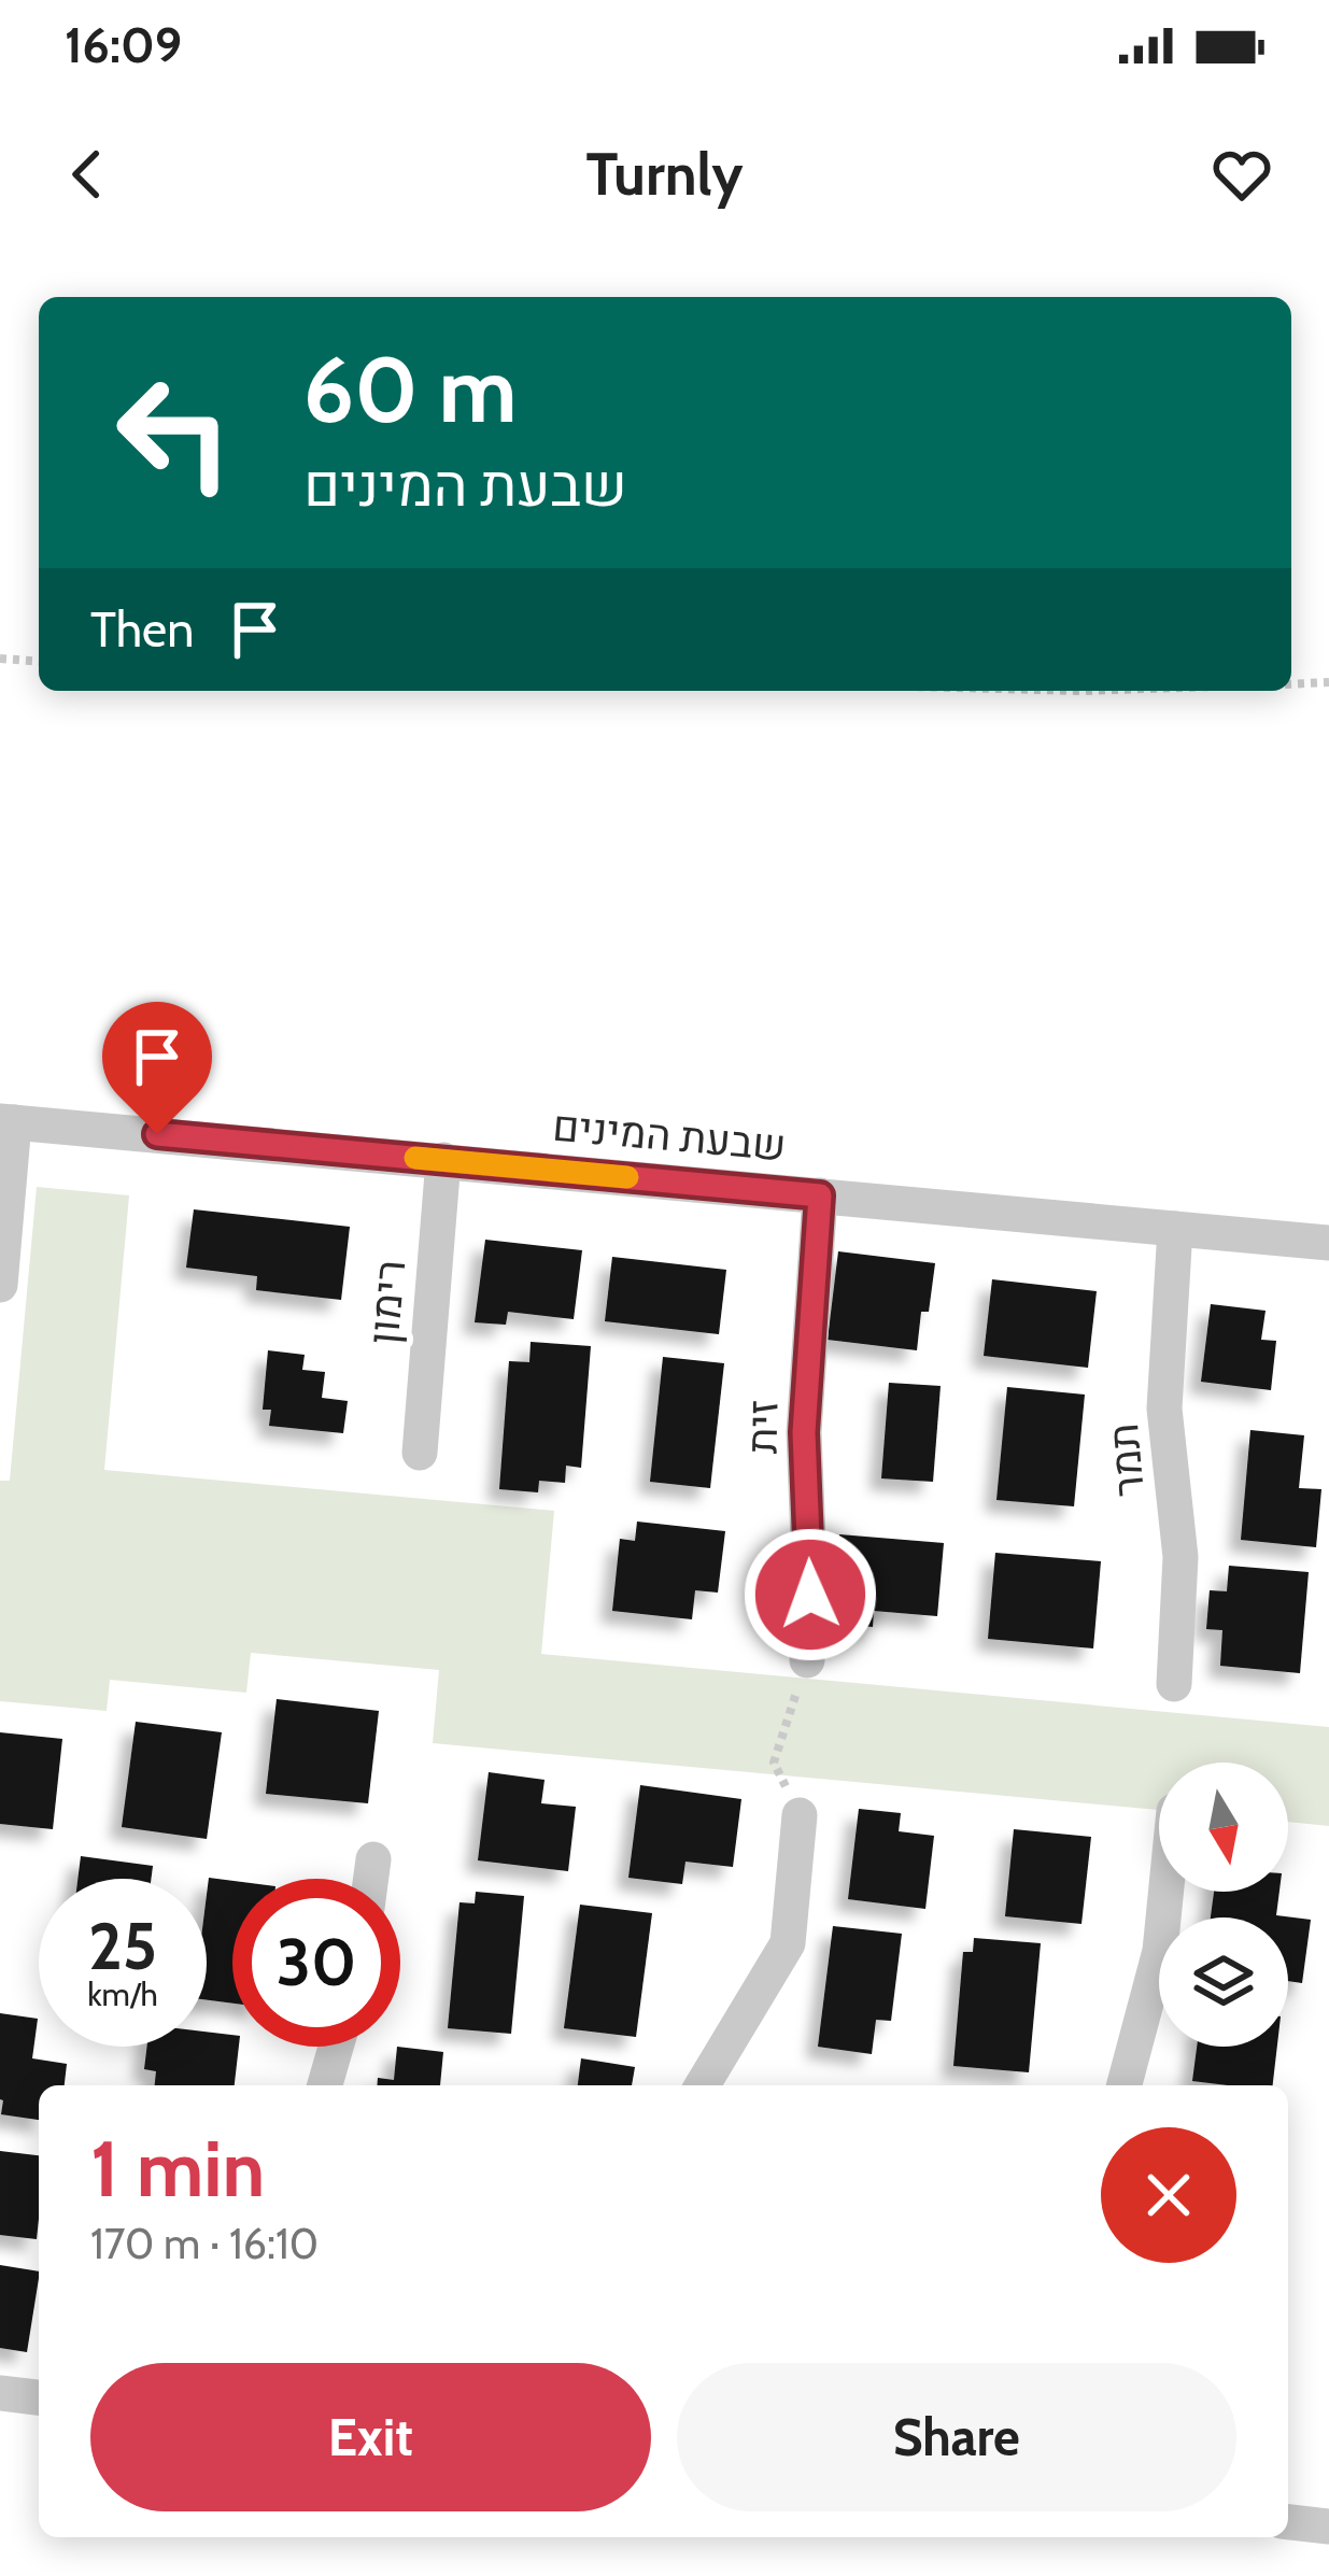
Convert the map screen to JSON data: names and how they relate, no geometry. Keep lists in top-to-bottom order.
{
  "streets": {
    "street": [
      "שבעת המינים",
      "רימון",
      "זית",
      "תמר"
    ]
  },
  "crossings": [
    ["שבעת המינים", "רימון"],
    ["שבעת המינים", "זית"],
    ["שבעת המינים", "תמר"]
  ],
  "north": "bottom",
  "page": {
    "status": "16:09",
    "header": "Turnly",
    "turn": ["60 m", "שבעת המינים"],
    "then": "Then",
    "speed": "25 km/h",
    "limit": "30",
    "heading": ["1 min", "170 m · 16:10"],
    "buttons": ["Exit", "Share"]
  }
}
